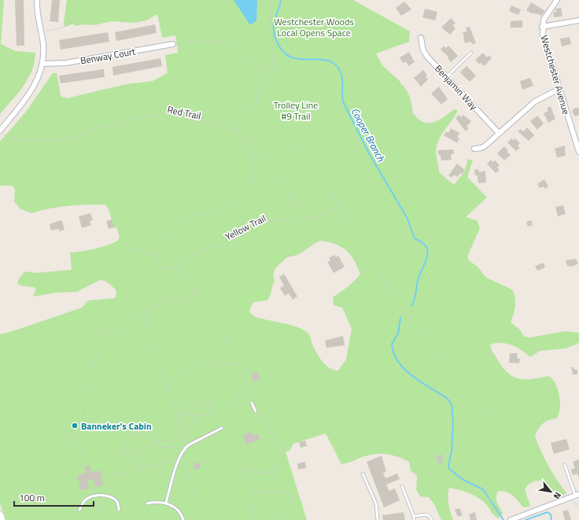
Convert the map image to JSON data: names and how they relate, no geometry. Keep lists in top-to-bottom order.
{
  "streets": {
    "street": ["Benway Court", "Westchester Avenue", "Benjamin Way"],
    "path": ["Red Trail", "Yellow Trail"]
  },
  "crossings": [
    ["Red Trail", "Yellow Trail"]
  ],
  "water": ["Cooper Branch"],
  "parks": ["Westchester Woods Local Opens Space", "Trolley Line #9 Trail"],
  "places": ["Banneker's Cabin"],
  "scale_bar": "100 m",
  "north": "bottom right"
}
